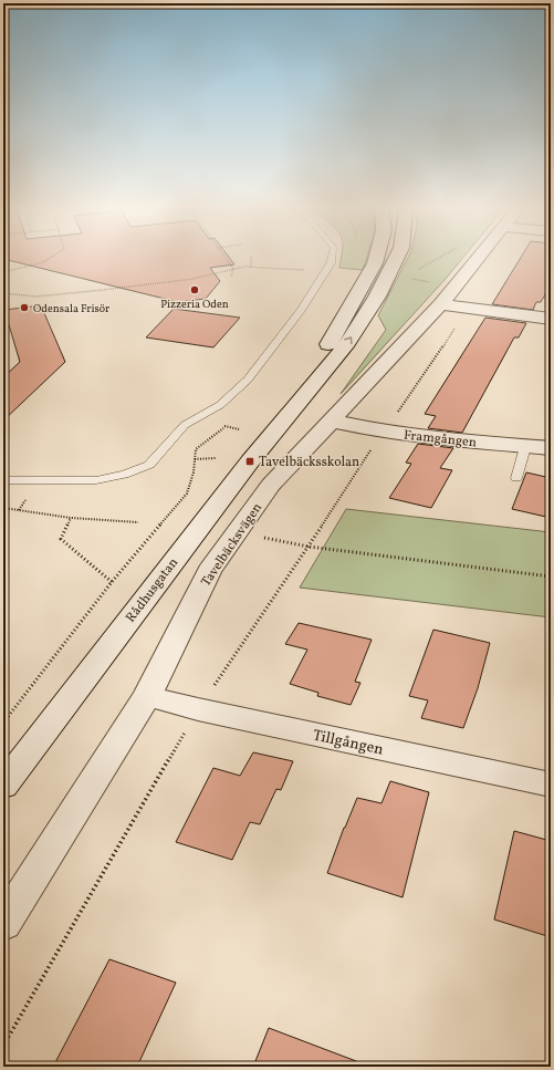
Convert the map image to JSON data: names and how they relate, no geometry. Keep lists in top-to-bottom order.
{
  "streets": {
    "street": [
      "Framgången",
      "Tavelbäcksvägen",
      "Rådhusgatan",
      "Tillgången"
    ]
  },
  "crossings": [
    ["Framgången", "Tavelbäcksvägen"],
    ["Tavelbäcksvägen", "Tillgången"]
  ],
  "places": {
    "other": ["Pizzeria Oden", "Odensala Frisör"],
    "transit": ["Tavelbäcksskolan"]
  }
}
